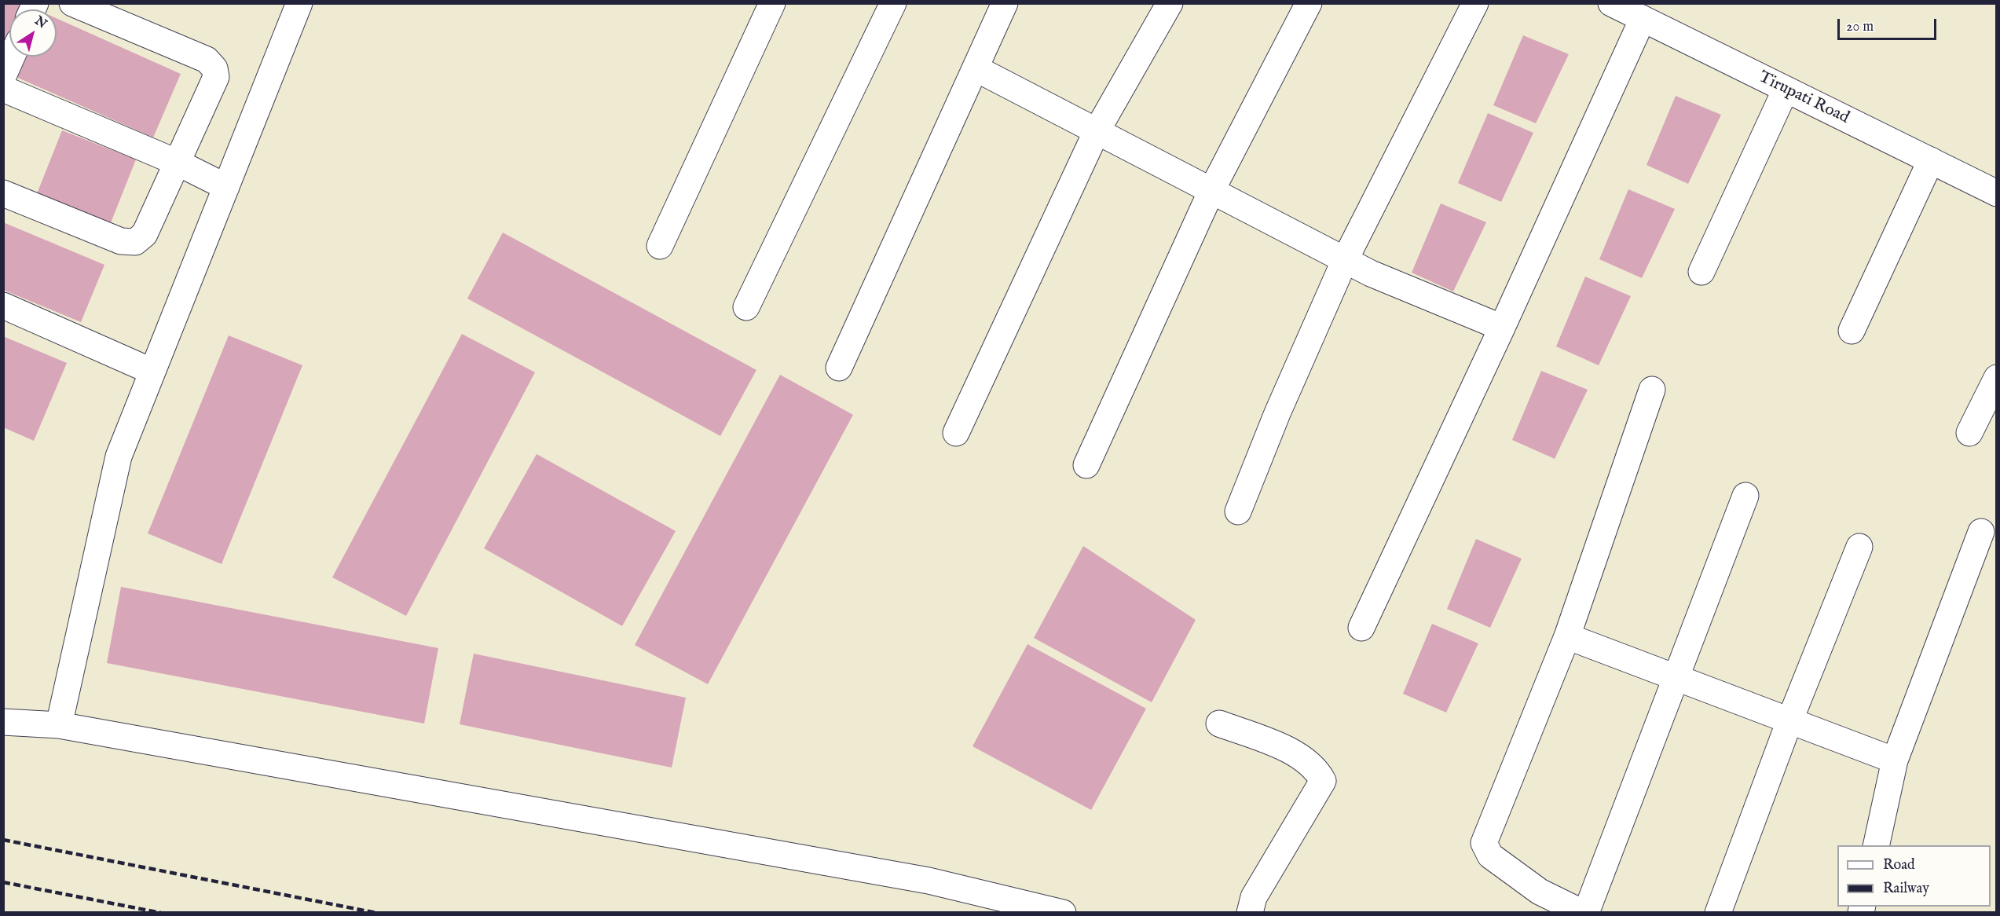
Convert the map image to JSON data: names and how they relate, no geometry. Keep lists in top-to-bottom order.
{
  "streets": {
    "street": ["Tirupati Road"]
  },
  "legend": ["Road", "Railway"],
  "scale_bar": "20 m",
  "north": "top right"
}
